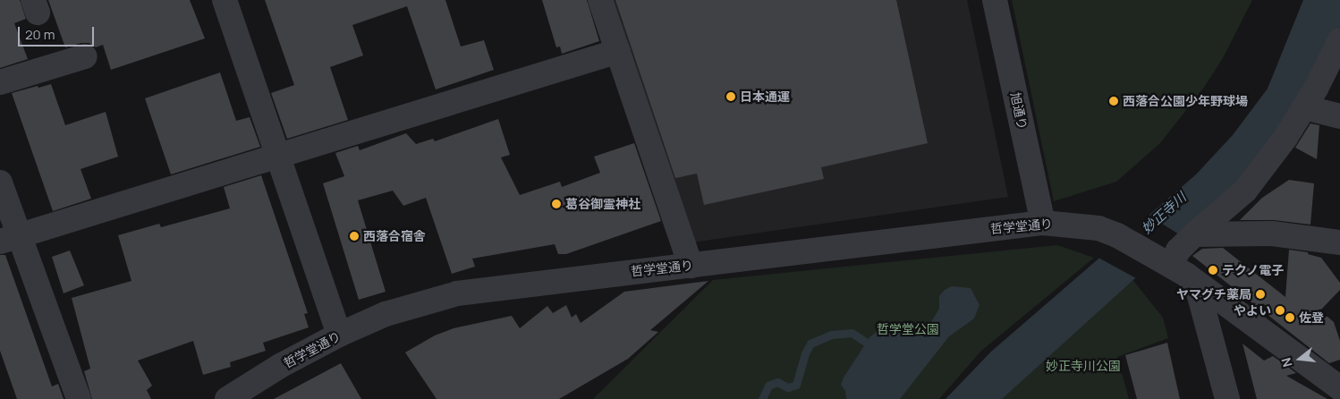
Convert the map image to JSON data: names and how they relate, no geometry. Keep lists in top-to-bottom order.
{
  "streets": {
    "street": ["旭通り", "哲学堂通り"]
  },
  "crossings": [
    ["旭通り", "哲学堂通り"]
  ],
  "water": ["妙正寺川"],
  "parks": ["哲学堂公園", "妙正寺川公園"],
  "places": [
    "日本通運",
    "西落合公園少年野球場",
    "葛谷御霊神社",
    "西落合宿舎",
    "テクノ電子",
    "ヤマグチ薬局",
    "やよい",
    "佐登"
  ],
  "scale_bar": "20 m",
  "north": "left"
}
